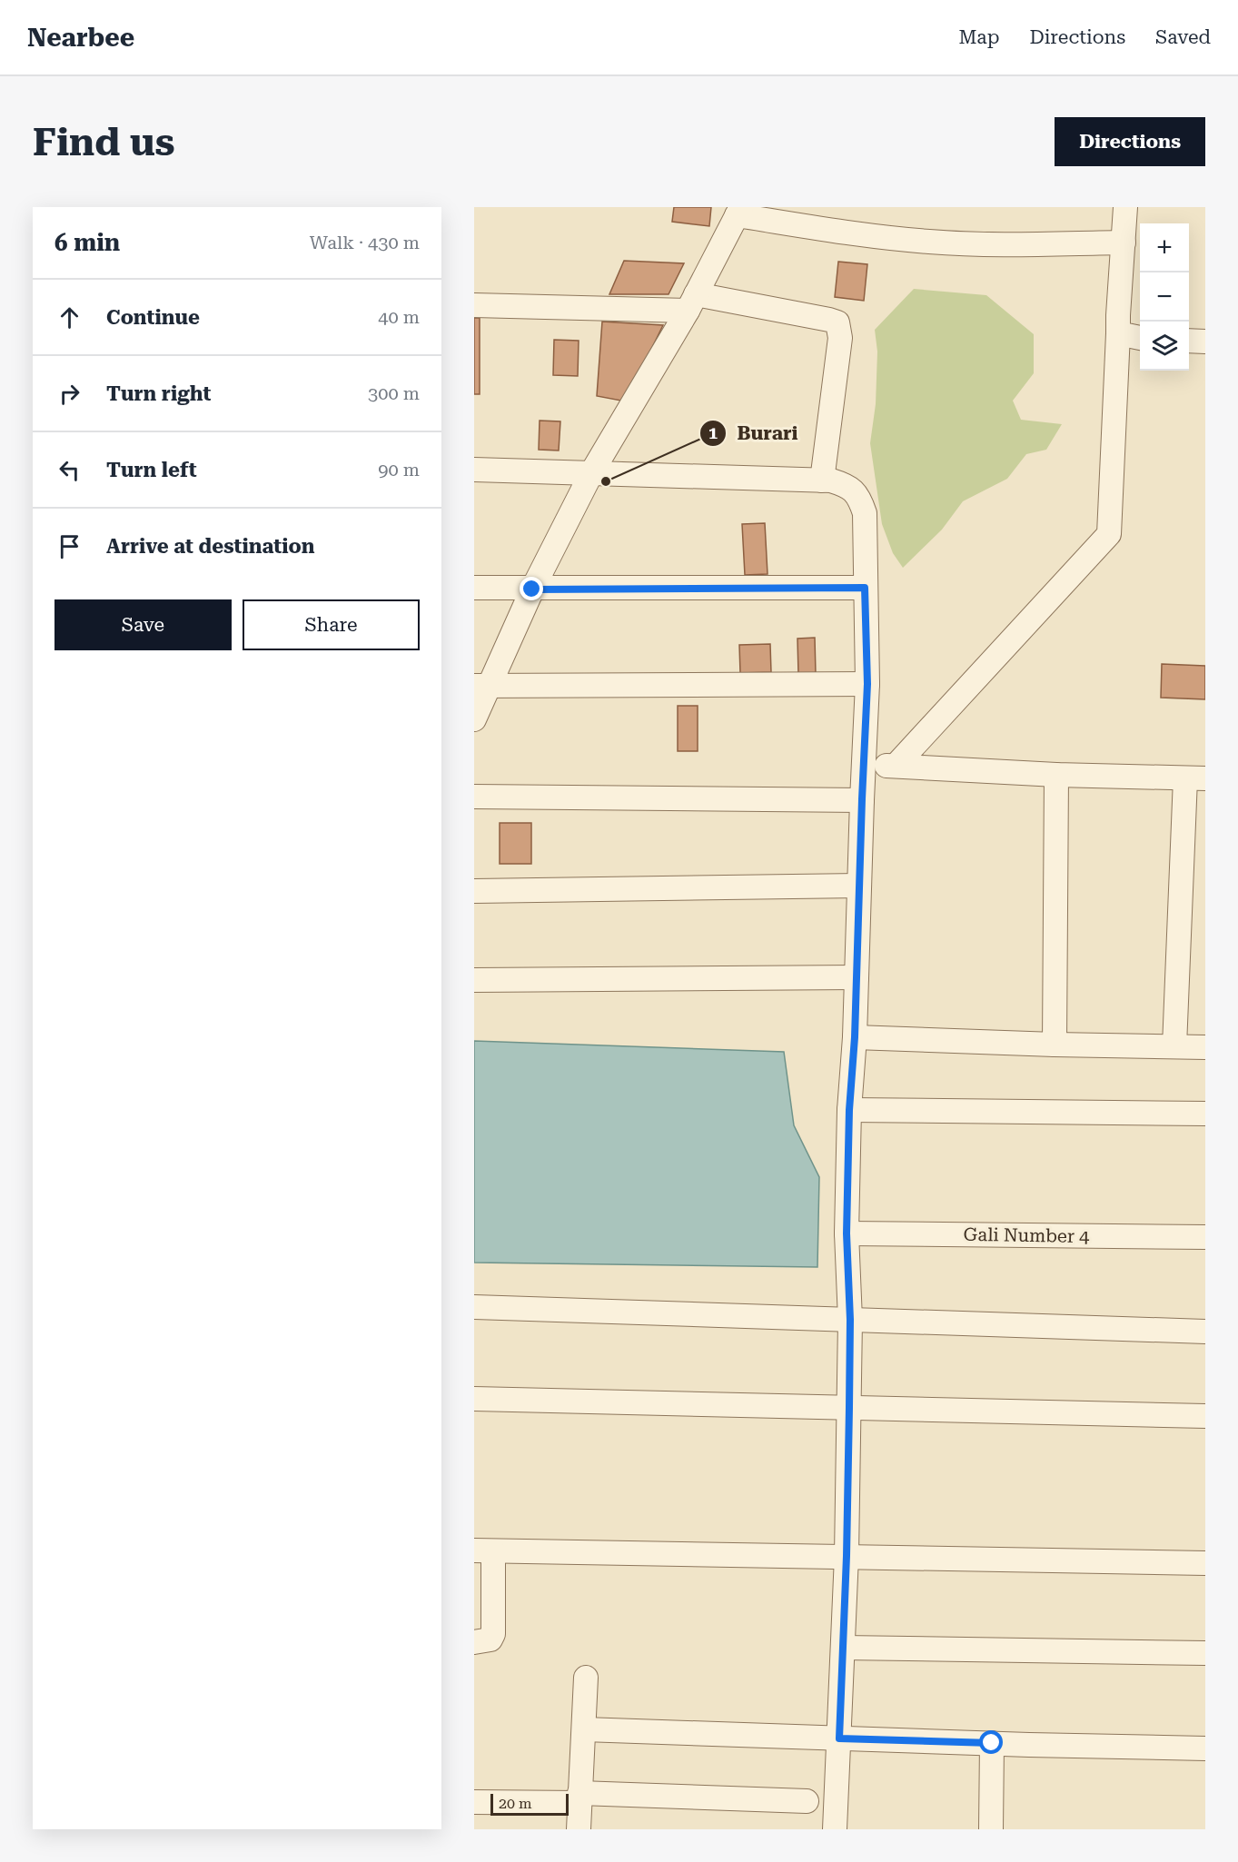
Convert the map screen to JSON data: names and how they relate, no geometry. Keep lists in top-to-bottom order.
{
  "streets": {
    "street": ["Gali Number 4"]
  },
  "places": ["Burari"],
  "scale_bar": "20 m",
  "page": {
    "header": "Nearbee",
    "nav": ["Map", "Directions", "Saved"],
    "buttons": [
      "Directions",
      ["Save", "Share"]
    ],
    "title": "Find us",
    "heading": ["6 min", "Walk · 430 m"],
    "map_buttons": ["+", "−"],
    "list": [
      ["Continue", "40 m"],
      ["Turn right", "300 m"],
      ["Turn left", "90 m"],
      "Arrive at destination"
    ],
    "scale": "20 m"
  }
}
